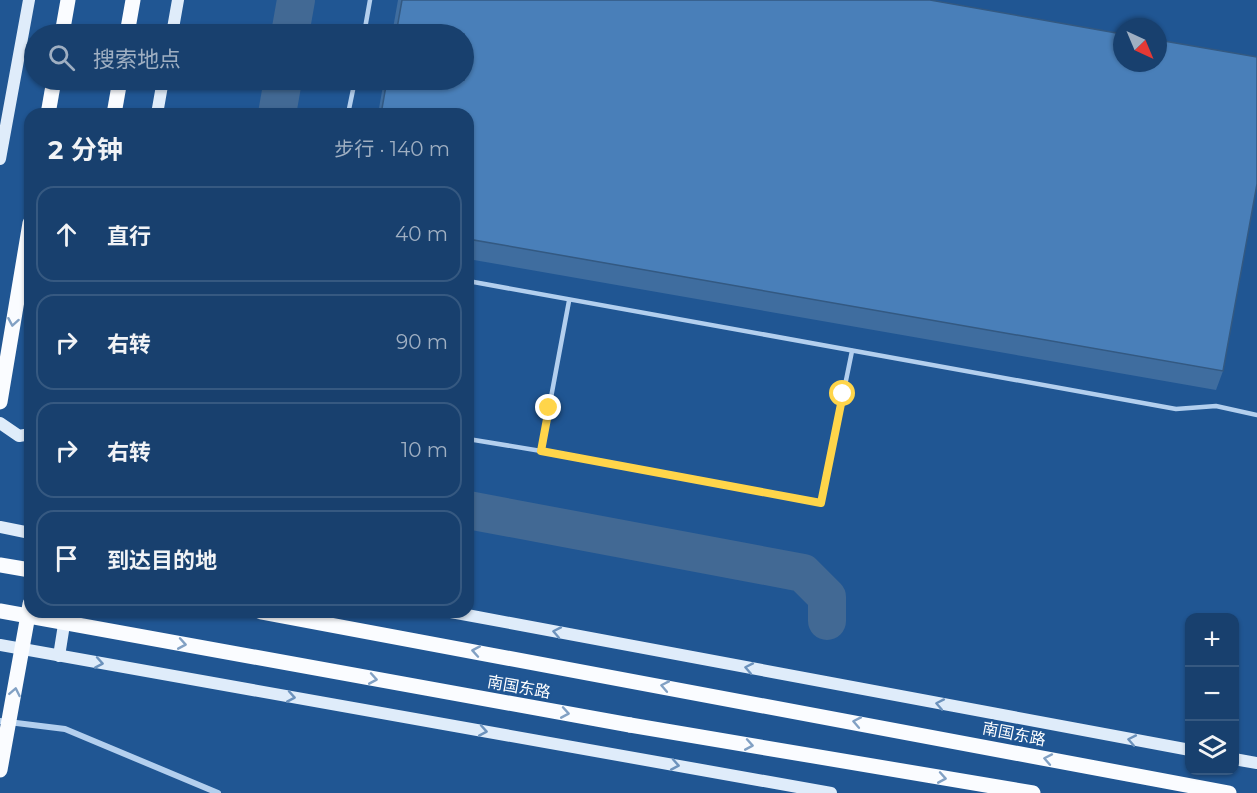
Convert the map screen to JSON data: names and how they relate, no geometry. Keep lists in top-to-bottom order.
{
  "streets": {
    "main road": ["南国东路"]
  },
  "north": "bottom right",
  "page": {
    "search": "搜索地点",
    "heading": ["2 分钟", "步行 · 140 m"],
    "list": [
      ["直行", "40 m"],
      ["右转", "90 m"],
      ["右转", "10 m"],
      "到达目的地"
    ],
    "map_buttons": ["+", "−"]
  }
}
